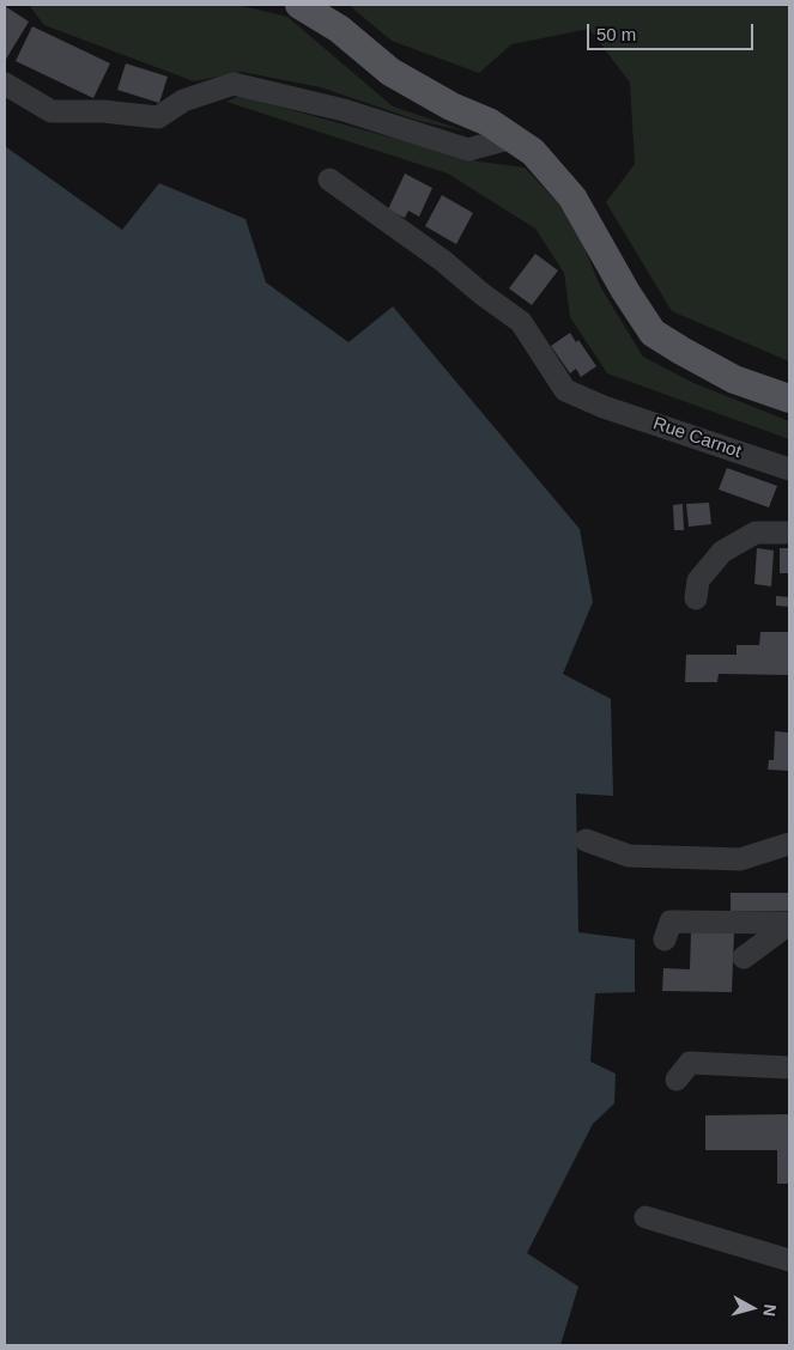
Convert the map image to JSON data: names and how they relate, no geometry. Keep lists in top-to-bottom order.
{
  "streets": {
    "street": ["Rue Carnot"]
  },
  "scale_bar": "50 m",
  "north": "right"
}
